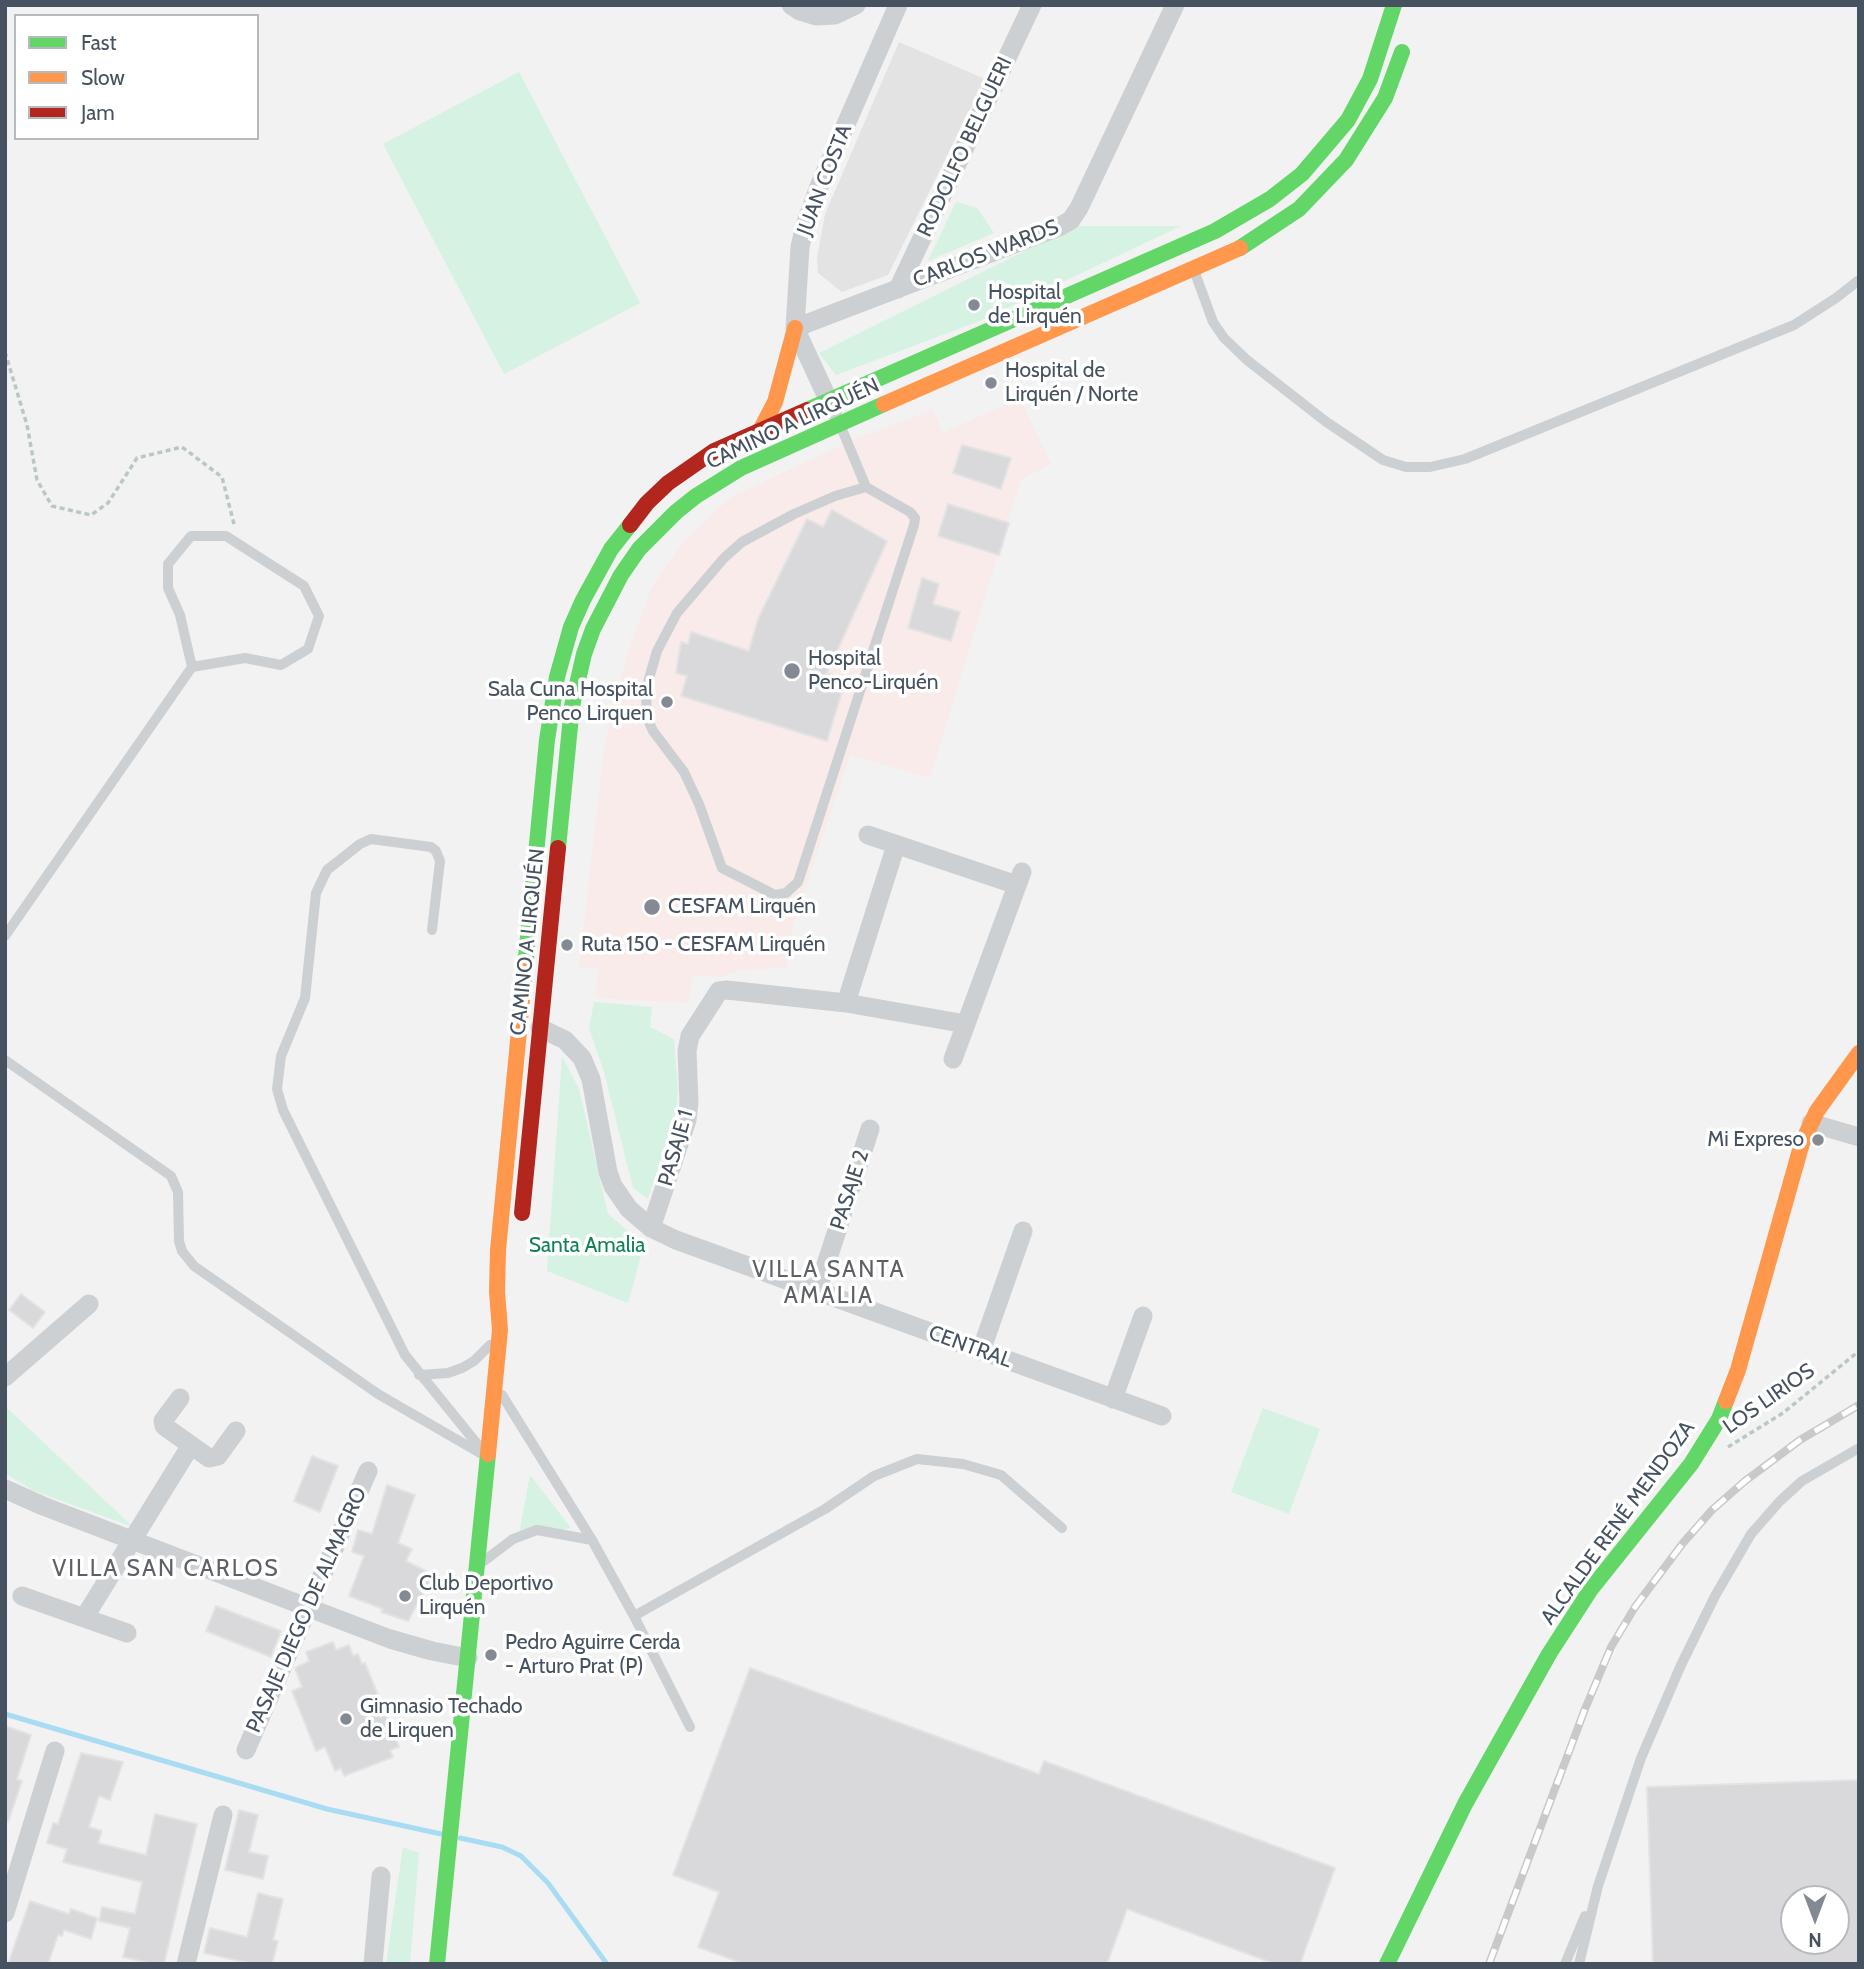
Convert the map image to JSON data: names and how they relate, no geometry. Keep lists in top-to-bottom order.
{
  "streets": {
    "main road": ["CAMINO A LIRQUÉN", "ALCALDE RENÉ MENDOZA"],
    "street": [
      "RODOLFO BELGUERI",
      "JUAN COSTA",
      "CARLOS WARDS",
      "PASAJE 1",
      "PASAJE 2",
      "CENTRAL",
      "PASAJE DIEGO DE ALMAGRO"
    ],
    "path": ["LOS LIRIOS"]
  },
  "crossings": [
    ["RODOLFO BELGUERI", "CARLOS WARDS"],
    ["JUAN COSTA", "CARLOS WARDS"],
    ["JUAN COSTA", "CAMINO A LIRQUÉN"],
    ["CAMINO A LIRQUÉN", "CENTRAL"],
    ["PASAJE 1", "CENTRAL"],
    ["PASAJE 2", "CENTRAL"]
  ],
  "districts": ["VILLA SANTA AMALIA", "VILLA SAN CARLOS"],
  "parks": ["Santa Amalia"],
  "places": [
    "Hospital de Lirquén",
    "Hospital de Lirquén / Norte",
    "Hospital Penco-Lirquén",
    "Sala Cuna Hospital Penco Lirquen",
    "CESFAM Lirquén",
    "Ruta 150 - CESFAM Lirquén",
    "Mi Expreso",
    "Club Deportivo Lirquén",
    "Pedro Aguirre Cerda - Arturo Prat (P)",
    "Gimnasio Techado de Lirquen"
  ],
  "legend": ["Fast", "Slow", "Jam"],
  "north": "bottom"
}
